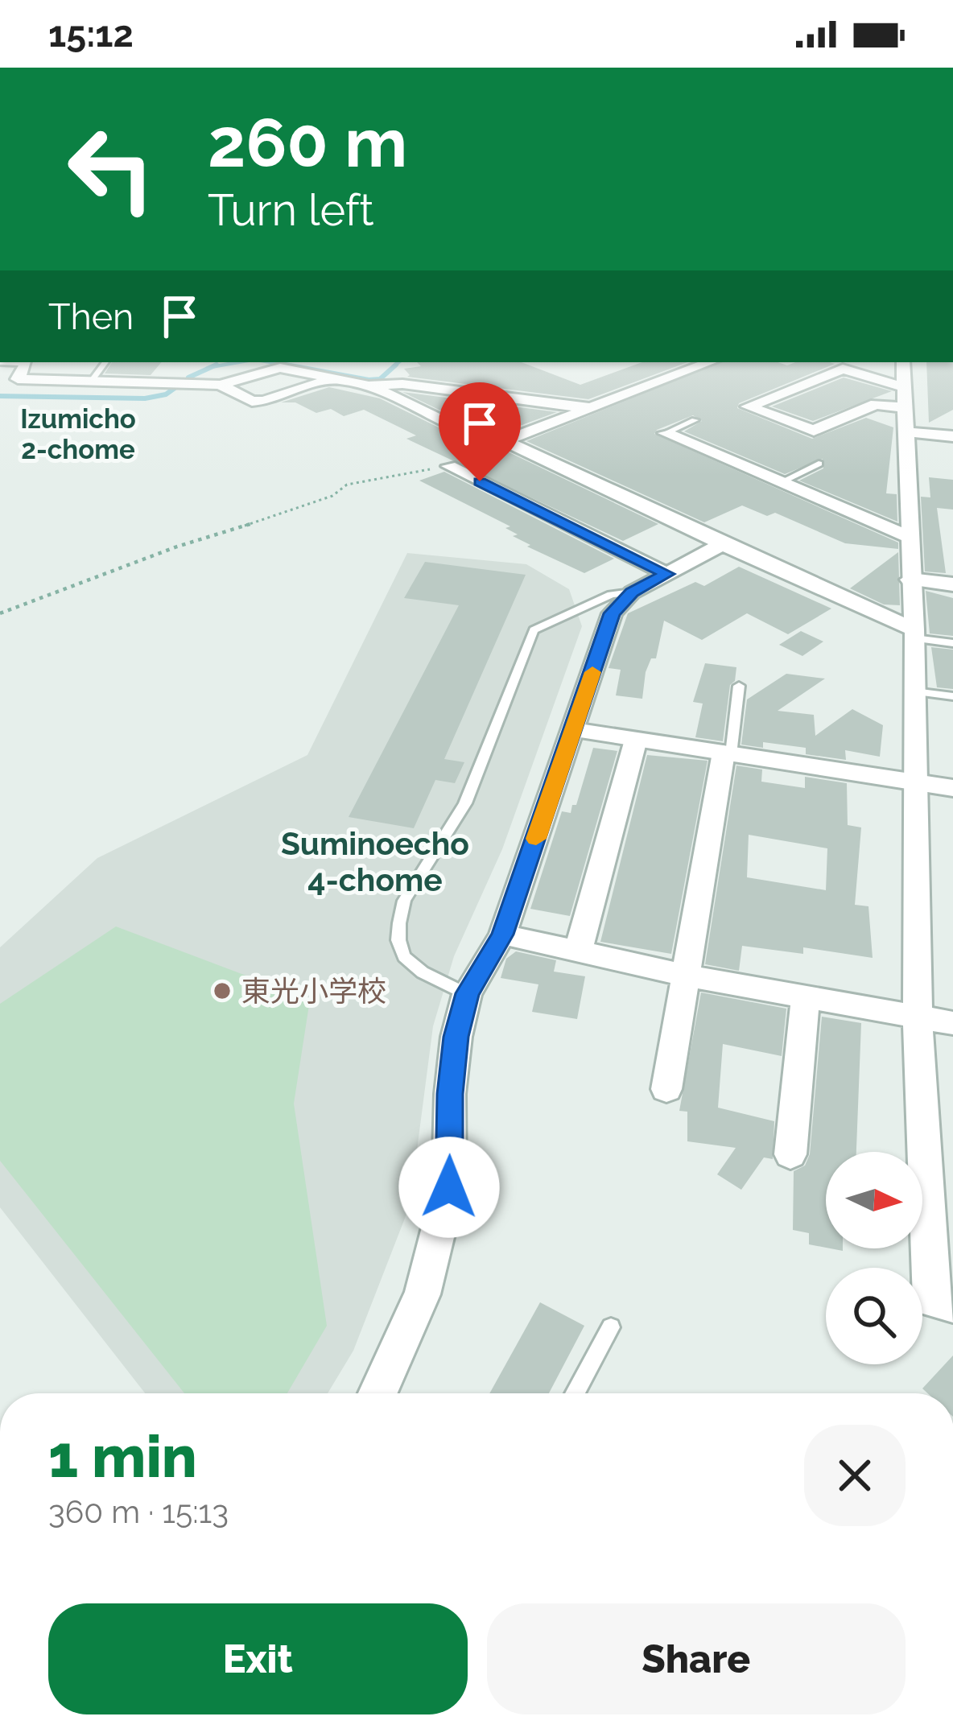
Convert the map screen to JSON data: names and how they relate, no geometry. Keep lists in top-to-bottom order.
{
  "districts": ["Izumicho 2-chome", "Suminoecho 4-chome"],
  "places": ["東光小学校"],
  "north": "right",
  "page": {
    "status": "15:12",
    "turn": ["260 m", "Turn left"],
    "then": "Then",
    "heading": ["1 min", "360 m · 15:13"],
    "buttons": ["Exit", "Share"]
  }
}
